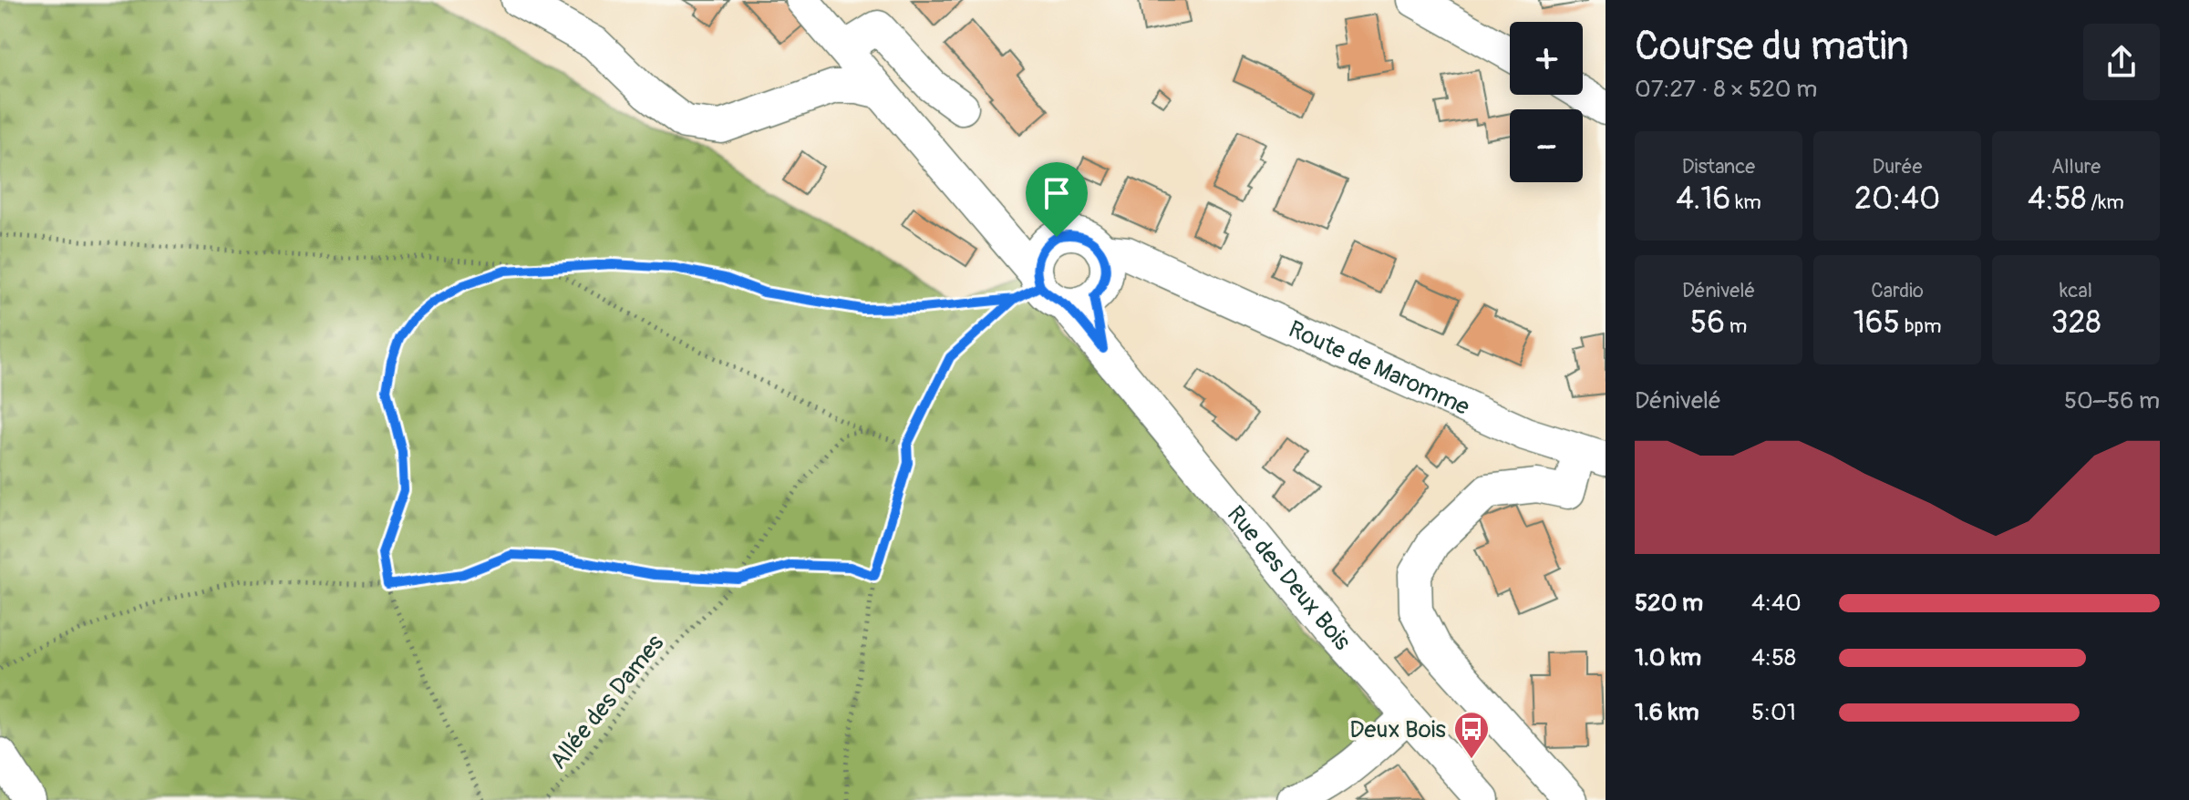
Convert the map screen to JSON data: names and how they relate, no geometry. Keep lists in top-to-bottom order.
{
  "streets": {
    "street": ["Route de Maromme", "Rue des Deux Bois"],
    "path": ["Allée des Dames"]
  },
  "crossings": [
    ["Route de Maromme", "Rue des Deux Bois"]
  ],
  "places": {
    "bus stop": ["Deux Bois"]
  },
  "page": {
    "heading": ["Course du matin", "07:27 · 8 × 520 m"],
    "map_buttons": ["+", "−"],
    "stats": [
      ["Distance", "4.16 km"],
      ["Durée", "20:40"],
      ["Allure", "4:58 /km"],
      ["Dénivelé", "56 m"],
      ["Cardio", "165 bpm"],
      ["kcal", "328"]
    ],
    "chart": ["Dénivelé", "50–56 m"],
    "list": [
      {
        "name": "520 m",
        "note": "4:40"
      },
      {
        "name": "1.0 km",
        "note": "4:58"
      },
      {
        "name": "1.6 km",
        "note": "5:01"
      }
    ]
  }
}
